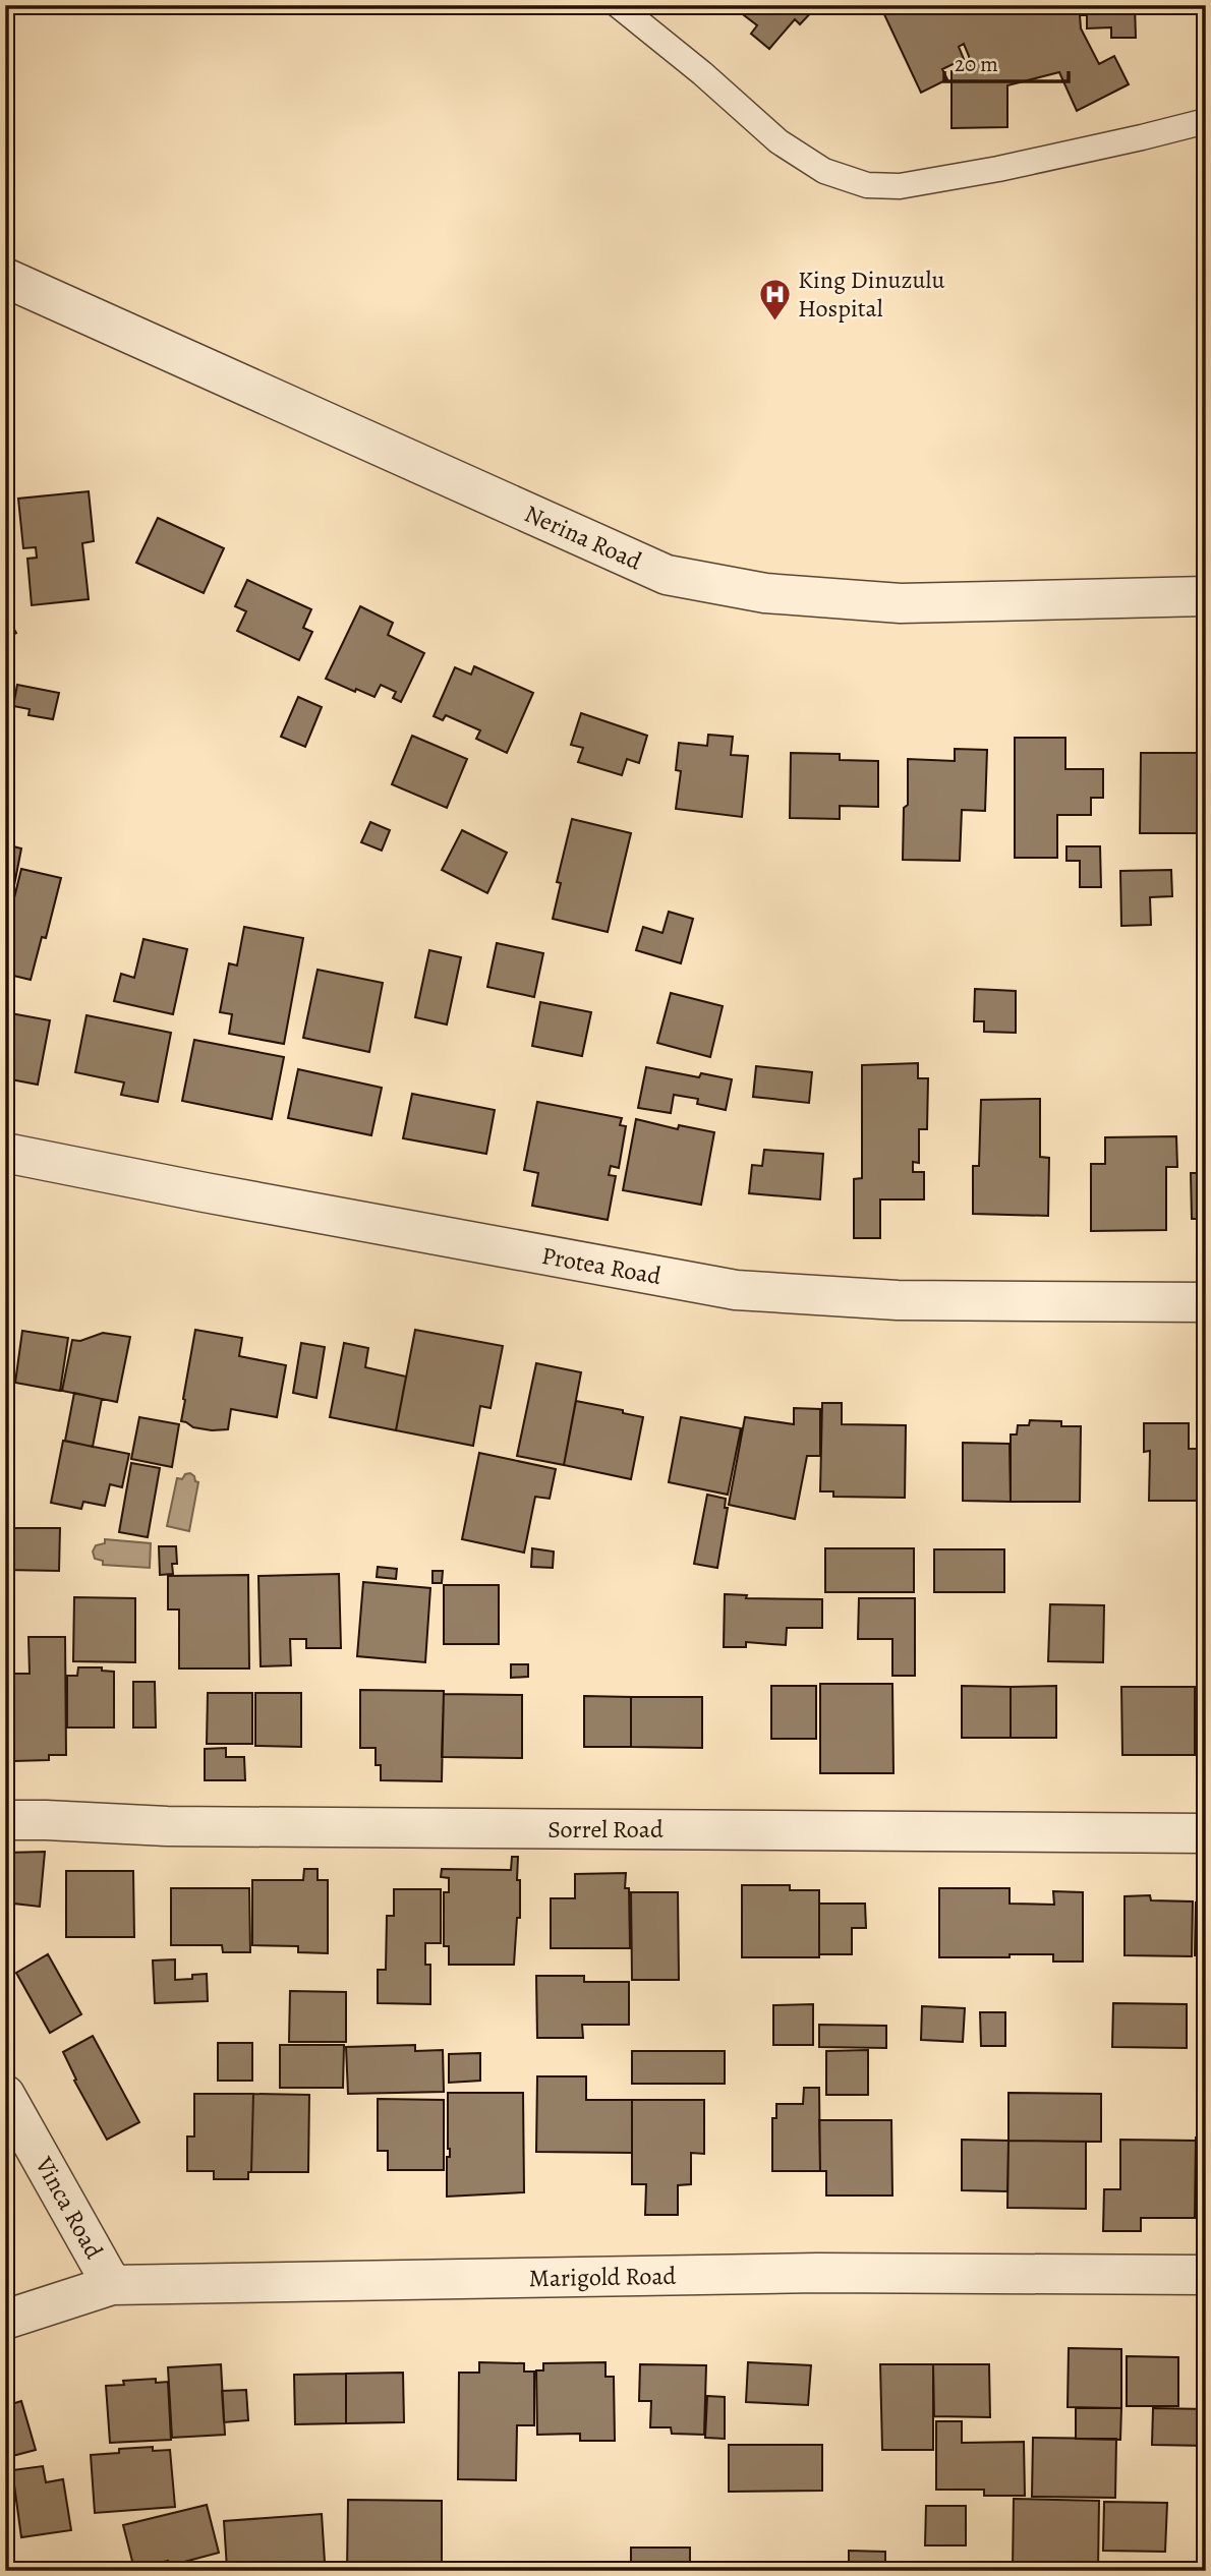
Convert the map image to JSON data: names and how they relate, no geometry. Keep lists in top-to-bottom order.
{
  "streets": {
    "street": [
      "Nerina Road",
      "Protea Road",
      "Sorrel Road",
      "Vinca Road",
      "Marigold Road"
    ]
  },
  "crossings": [
    ["Vinca Road", "Marigold Road"]
  ],
  "places": {
    "hospital": ["King Dinuzulu Hospital"]
  },
  "scale_bar": "20 m"
}
